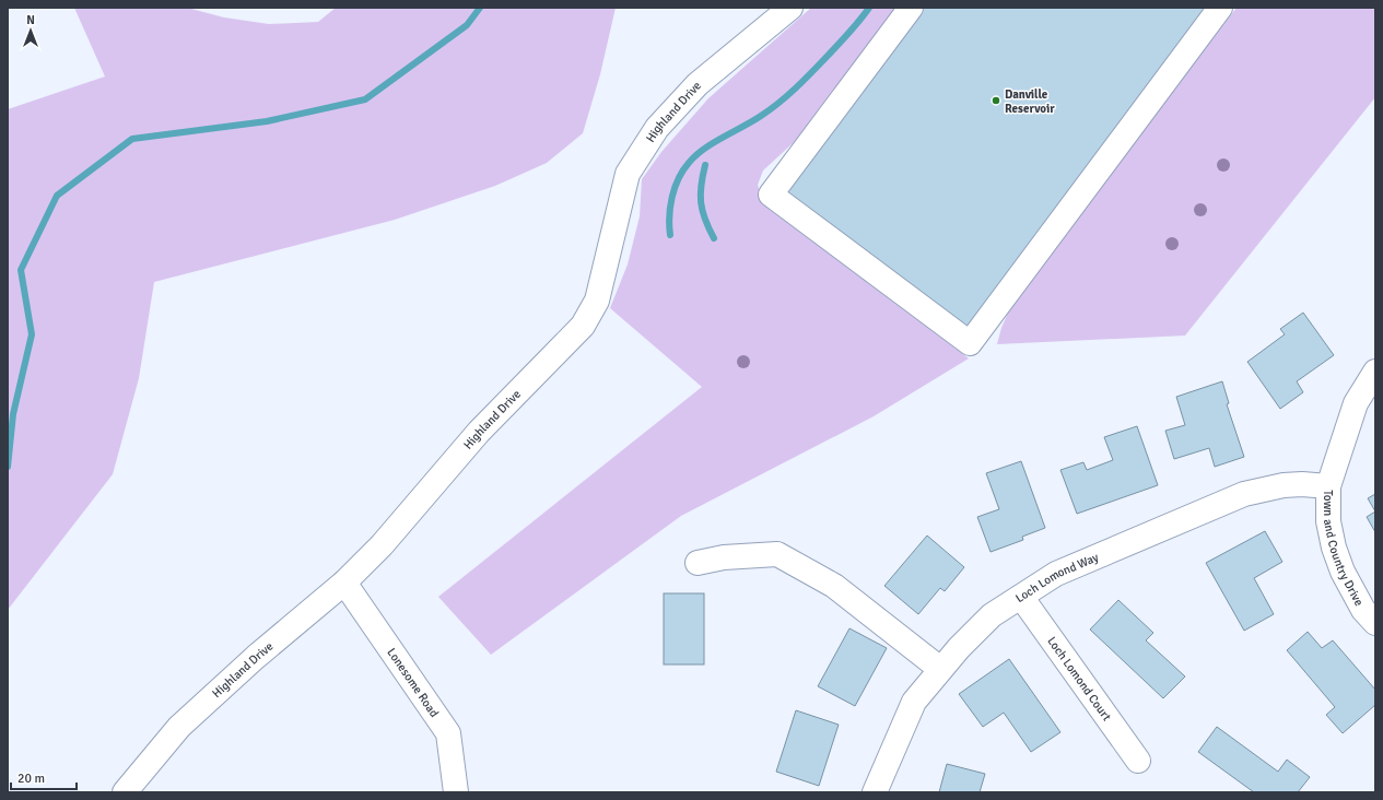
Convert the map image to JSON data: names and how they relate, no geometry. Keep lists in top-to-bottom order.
{
  "streets": {
    "street": [
      "Highland Drive",
      "Town and Country Drive",
      "Loch Lomond Way",
      "Loch Lomond Court",
      "Lonesome Road"
    ]
  },
  "crossings": [
    ["Highland Drive", "Lonesome Road"],
    ["Town and Country Drive", "Loch Lomond Way"],
    ["Loch Lomond Way", "Loch Lomond Court"]
  ],
  "places": ["Danville Reservoir"],
  "scale_bar": "20 m",
  "north": "top"
}
